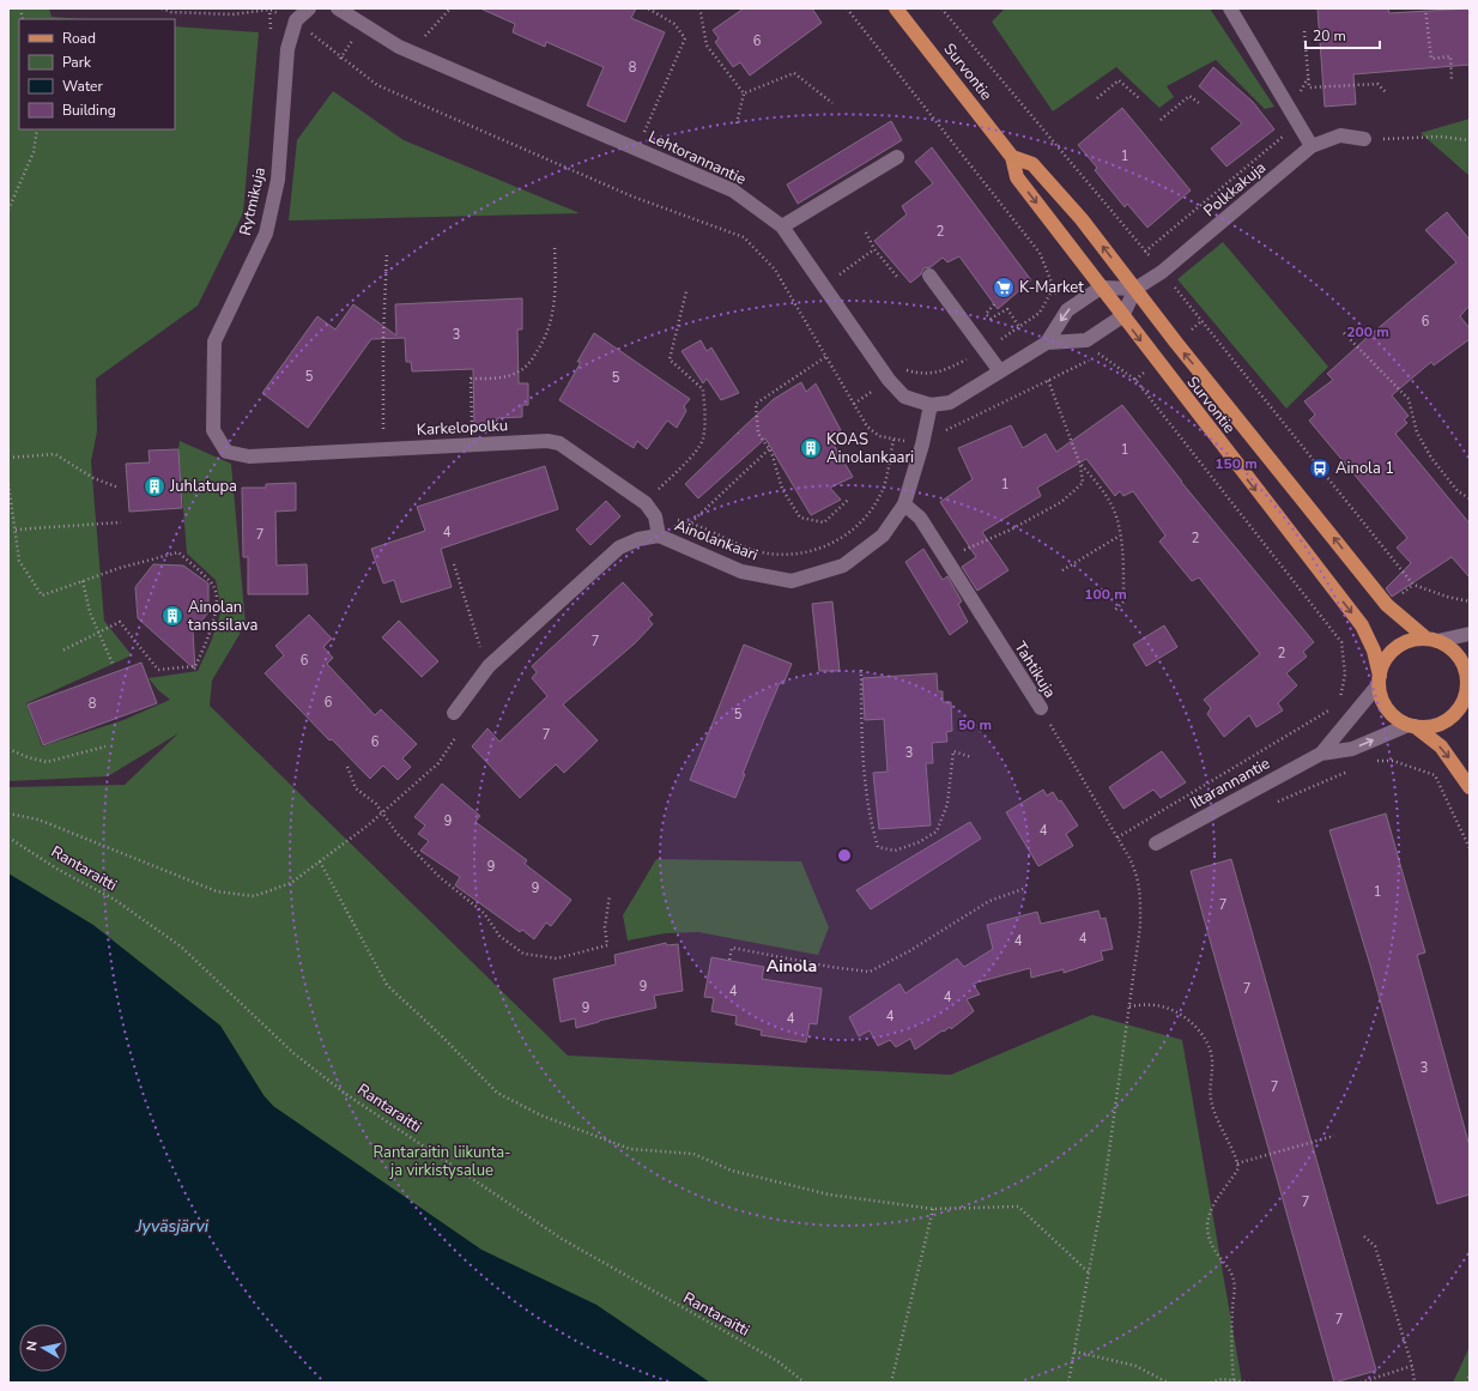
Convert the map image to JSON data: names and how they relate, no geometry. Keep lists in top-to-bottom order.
{
  "streets": {
    "main road": ["Survontie"],
    "street": [
      "Lehtorannantie",
      "Polkkakuja",
      "Rytmikuja",
      "Karkelopolku",
      "Ainolankaari",
      "Tahtikuja",
      "Iltarannantie"
    ],
    "path": ["Rantaraitti"]
  },
  "crossings": [
    ["Survontie", "Lehtorannantie"],
    ["Survontie", "Polkkakuja"],
    ["Survontie", "Iltarannantie"],
    ["Lehtorannantie", "Ainolankaari"],
    ["Rytmikuja", "Karkelopolku"],
    ["Karkelopolku", "Ainolankaari"],
    ["Ainolankaari", "Tahtikuja"]
  ],
  "districts": ["Ainola"],
  "water": ["Jyväsjärvi"],
  "parks": ["Rantaraitin liikunta- ja virkistysalue"],
  "places": {
    "supermarket": ["K-Market"],
    "building": ["KOAS Ainolankaari", "Juhlatupa", "Ainolan tanssilava"],
    "bus stop": ["Ainola 1"]
  },
  "house_numbers": [
    "6",
    "8",
    "1",
    "2",
    "6",
    "3",
    "5",
    "5",
    "1",
    "1",
    "4",
    "7",
    "2",
    "7",
    "2",
    "6",
    "6",
    "8",
    "5",
    "7",
    "6",
    "3",
    "9",
    "4",
    "9",
    "9",
    "1",
    "7",
    "4",
    "4",
    "9",
    "7",
    "4",
    "4",
    "9",
    "4",
    "4",
    "3",
    "7",
    "7",
    "7"
  ],
  "legend": [
    "Road",
    "Park",
    "Water",
    "Building"
  ],
  "scale_bar": "20 m",
  "north": "left",
  "rings": [
    "200 m",
    "150 m",
    "100 m",
    "50 m"
  ]
}
